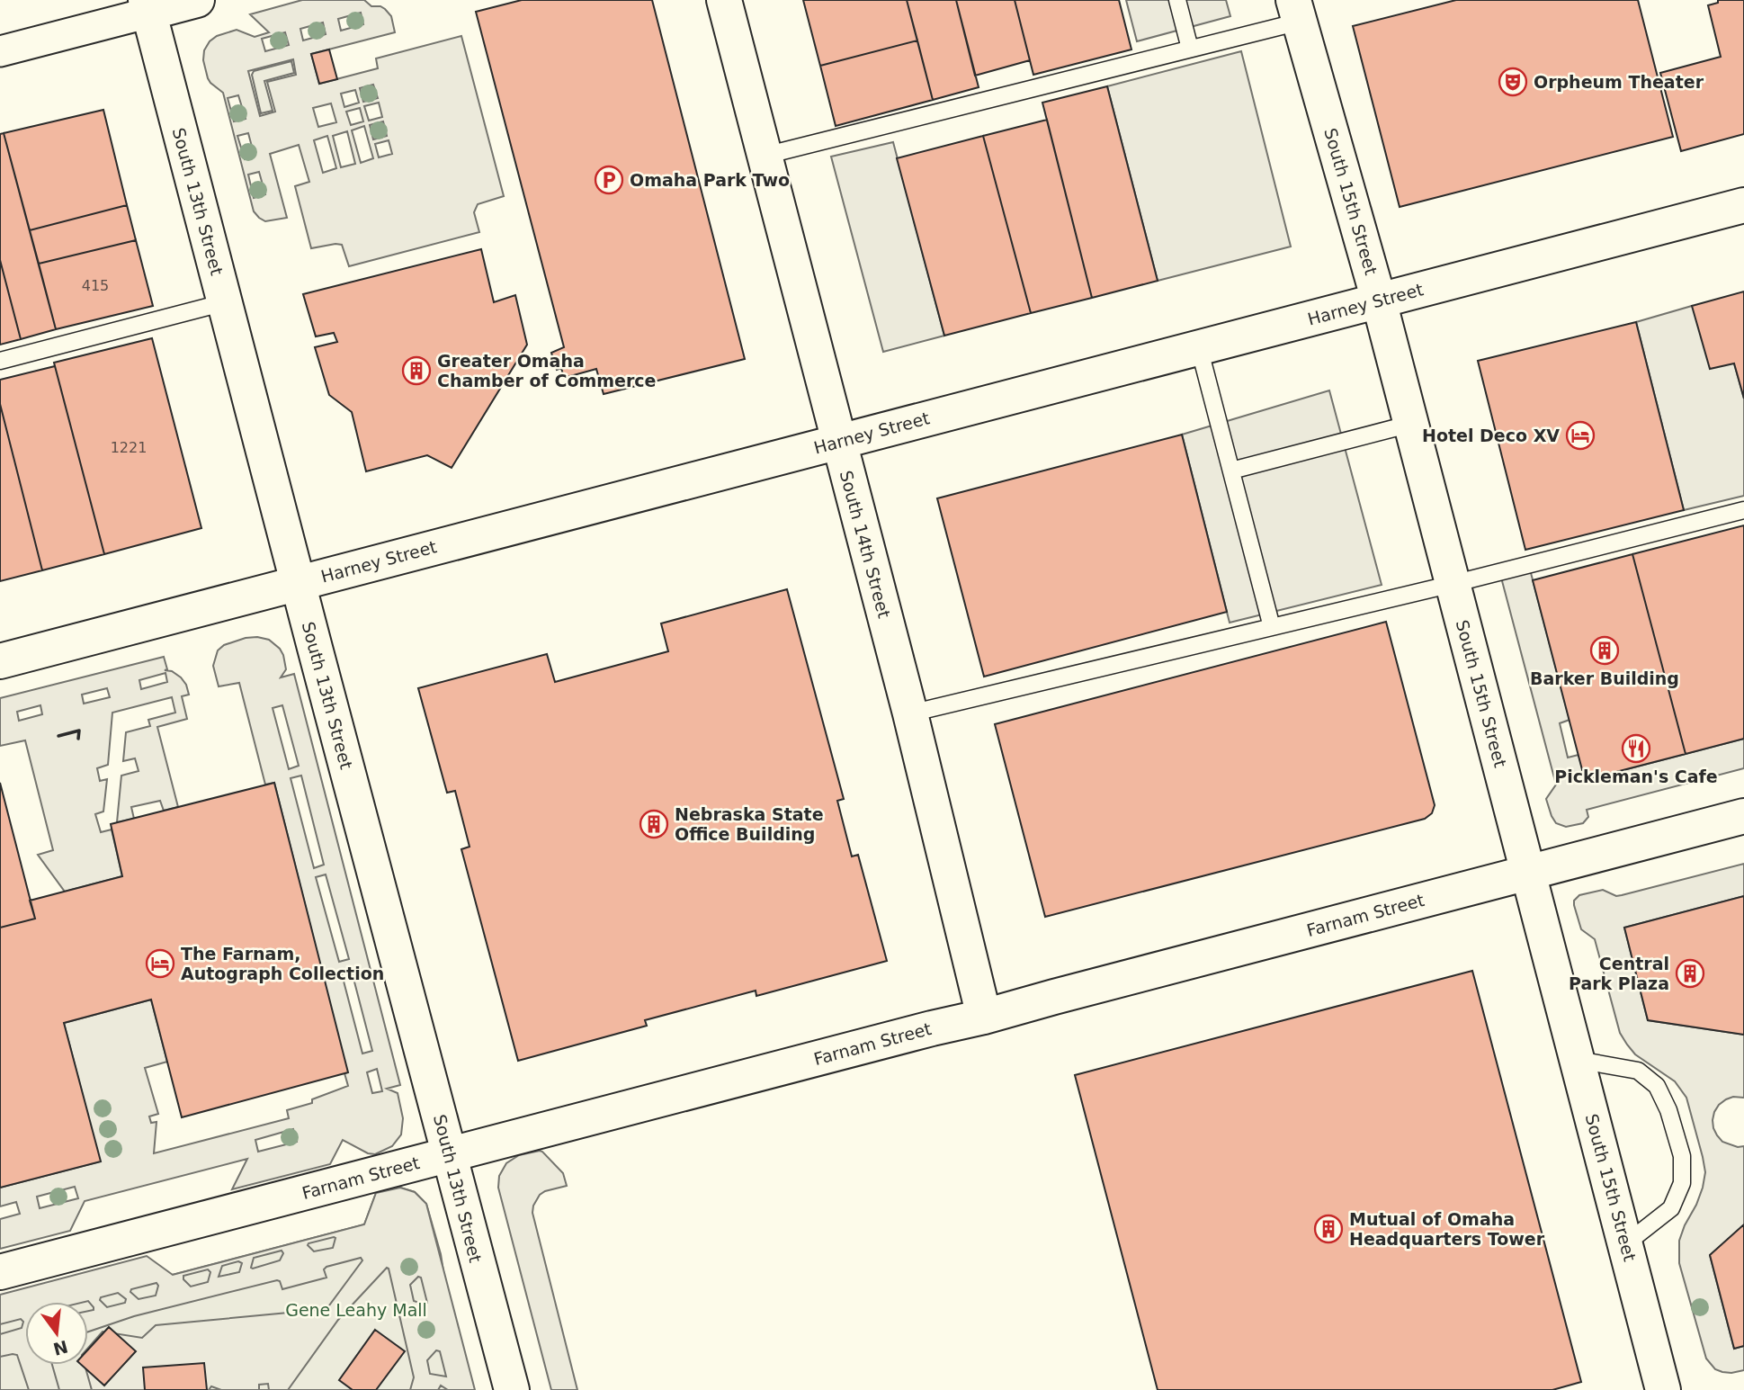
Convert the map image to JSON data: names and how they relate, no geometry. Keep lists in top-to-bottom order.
{
  "streets": {
    "main road": [
      "South 13th Street",
      "South 15th Street",
      "Harney Street",
      "South 14th Street",
      "Farnam Street"
    ]
  },
  "crossings": [
    ["South 13th Street", "Harney Street"],
    ["South 13th Street", "Farnam Street"],
    ["South 15th Street", "Harney Street"],
    ["South 15th Street", "Farnam Street"],
    ["Harney Street", "South 14th Street"],
    ["South 14th Street", "Farnam Street"]
  ],
  "parks": ["Gene Leahy Mall"],
  "places": {
    "theatre": ["Orpheum Theater"],
    "parking": ["Omaha Park Two"],
    "building": [
      "Greater Omaha Chamber of Commerce",
      "Barker Building",
      "Nebraska State Office Building",
      "Central Park Plaza",
      "Mutual of Omaha Headquarters Tower"
    ],
    "hotel": ["Hotel Deco XV", "The Farnam, Autograph Collection"],
    "restaurant": ["Pickleman's Cafe"]
  },
  "house_numbers": ["415", "1221"],
  "north": "bottom"
}
